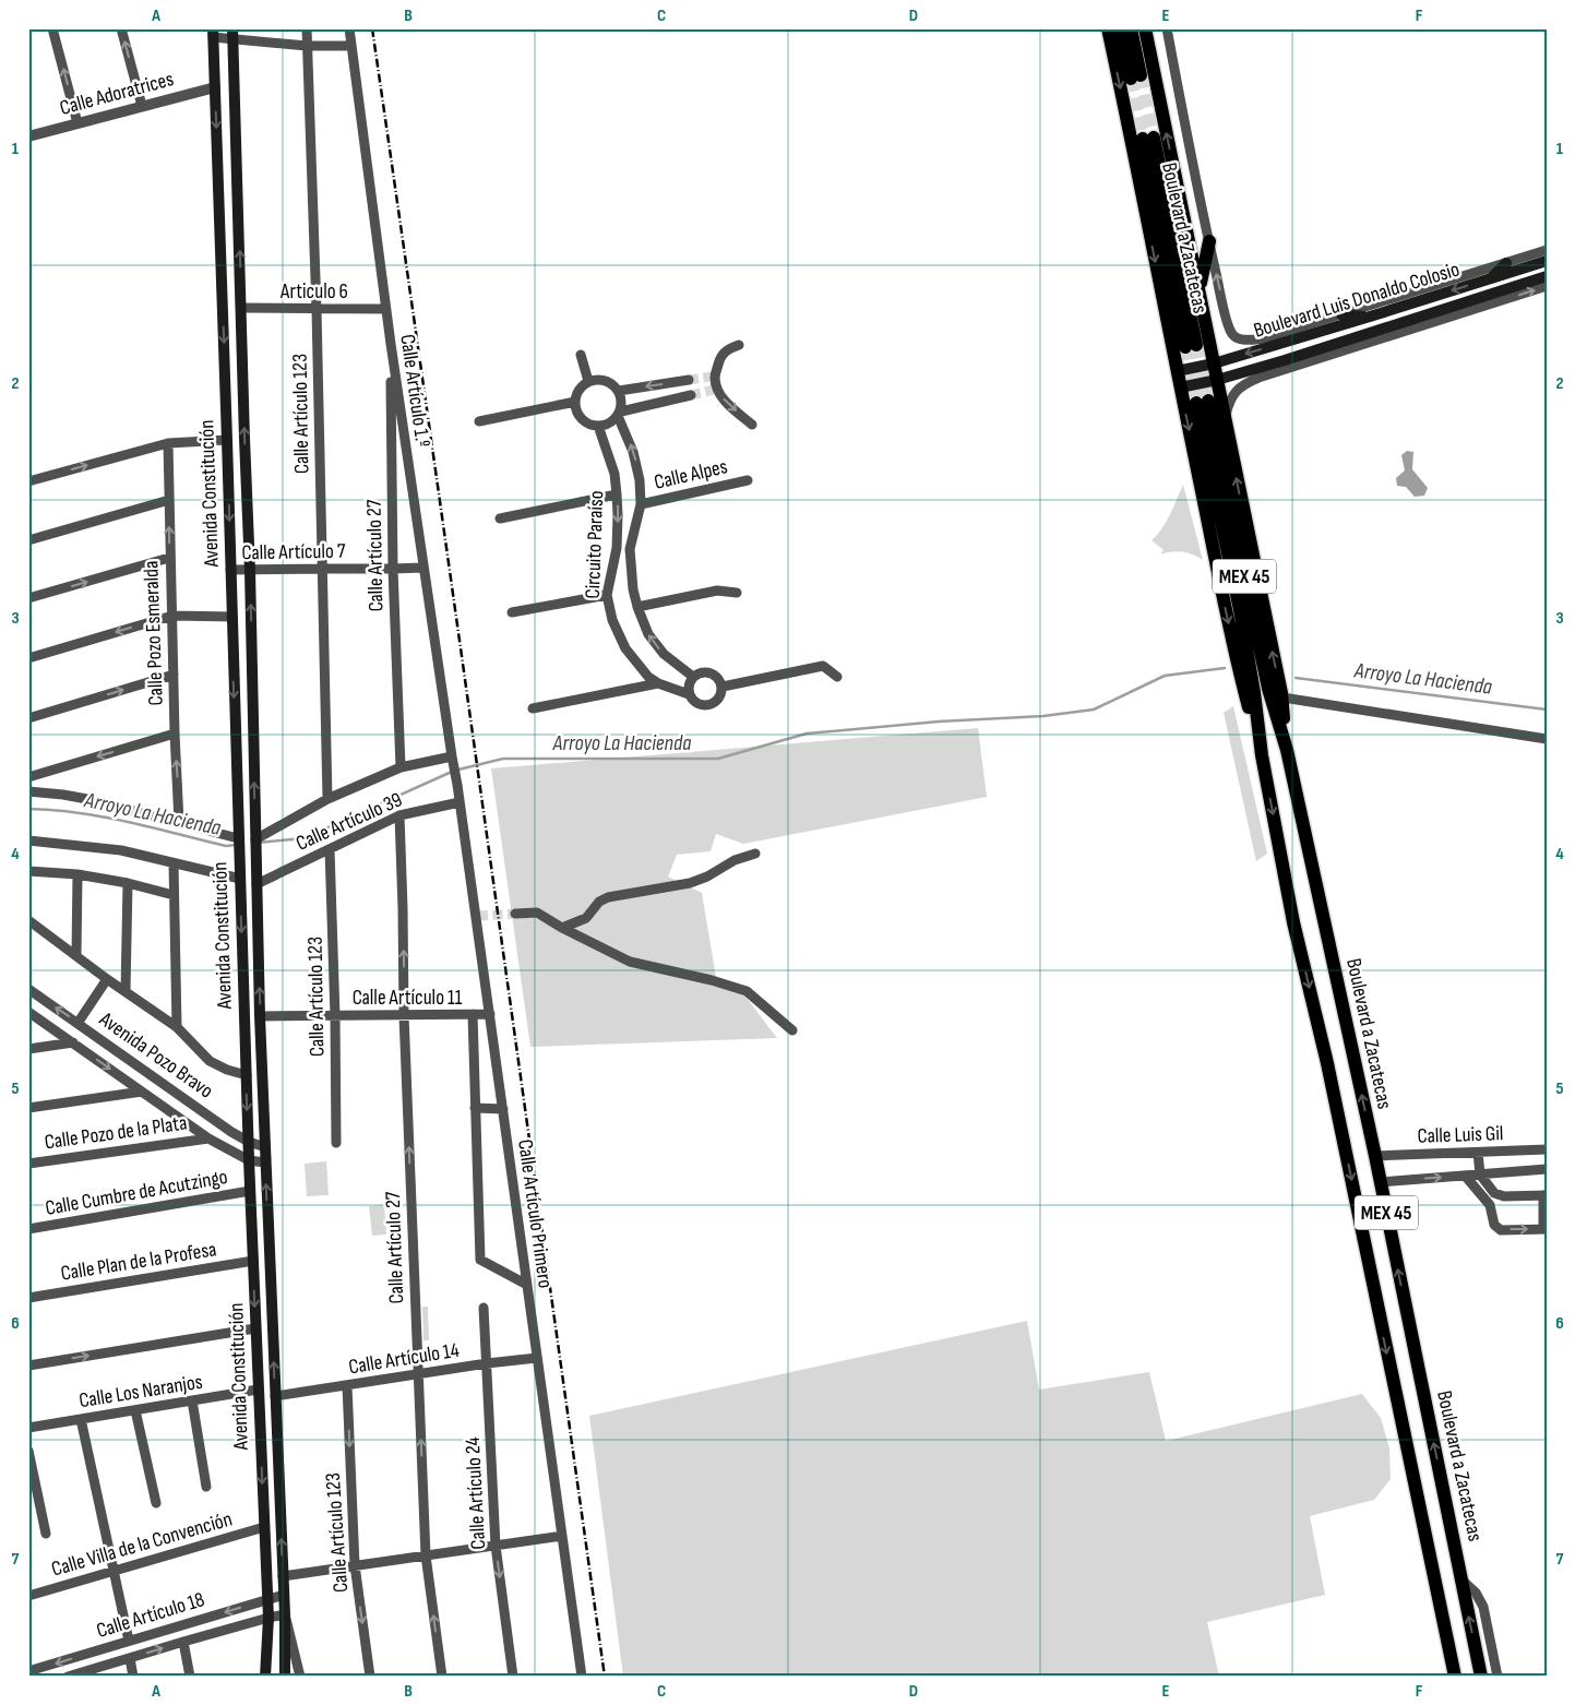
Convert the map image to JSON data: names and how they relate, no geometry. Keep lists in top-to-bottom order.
{
  "streets": {
    "main road": [
      "Boulevard a Zacatecas",
      "Boulevard Luis Donaldo Colosio",
      "Avenida Constitución",
      "MEX 45"
    ],
    "street": [
      "Calle Adoratrices",
      "Articulo 6",
      "Calle Artículo 1.º",
      "Calle Artículo 123",
      "Calle Alpes",
      "Circuito Paraíso",
      "Calle Artículo 7",
      "Calle Artículo 27",
      "Calle Pozo Esmeralda",
      "Calle Artículo 39",
      "Calle Artículo 11",
      "Avenida Pozo Bravo",
      "Calle Pozo de la Plata",
      "Calle Luis Gil",
      "Calle Cumbre de Acutzingo",
      "Calle Artículo Primero",
      "Calle Plan de la Profesa",
      "Calle Artículo 14",
      "Calle Los Naranjos",
      "Calle Artículo 24",
      "Calle Villa de la Convención",
      "Calle Artículo 18"
    ]
  },
  "crossings": [
    ["Calle Adoratrices", "Avenida Constitución"],
    ["Boulevard a Zacatecas", "Calle Luis Gil"],
    ["Articulo 6", "Calle Artículo 1.º"],
    ["Articulo 6", "Calle Artículo 123"],
    ["Articulo 6", "Avenida Constitución"],
    ["Calle Artículo 1.º", "Calle Artículo 7"],
    ["Calle Artículo 1.º", "Calle Artículo 27"],
    ["Calle Artículo 1.º", "Calle Artículo 39"],
    ["Calle Artículo 1.º", "Calle Artículo Primero"],
    ["Calle Artículo 123", "Calle Artículo 7"],
    ["Calle Artículo 123", "Calle Artículo 39"],
    ["Calle Artículo 123", "Calle Artículo 11"],
    ["Calle Artículo 123", "Calle Artículo 14"],
    ["Calle Alpes", "Circuito Paraíso"],
    ["Avenida Constitución", "Calle Artículo 7"],
    ["Avenida Constitución", "Calle Artículo 39"],
    ["Avenida Constitución", "Calle Artículo 11"],
    ["Avenida Constitución", "Avenida Pozo Bravo"],
    ["Avenida Constitución", "Calle Cumbre de Acutzingo"],
    ["Avenida Constitución", "Calle Plan de la Profesa"],
    ["Avenida Constitución", "Calle Artículo 14"],
    ["Avenida Constitución", "Calle Los Naranjos"],
    ["Avenida Constitución", "Calle Villa de la Convención"],
    ["Avenida Constitución", "Calle Artículo 18"],
    ["Calle Artículo 7", "Calle Artículo 27"],
    ["Calle Artículo 27", "Calle Artículo 39"],
    ["Calle Artículo 27", "Calle Artículo 11"],
    ["Calle Artículo 27", "Calle Artículo 14"],
    ["Calle Artículo 39", "Calle Artículo Primero"],
    ["Calle Artículo 11", "Calle Artículo Primero"],
    ["Avenida Pozo Bravo", "Calle Pozo de la Plata"],
    ["Calle Artículo Primero", "Calle Artículo 14"],
    ["Calle Artículo 14", "Calle Artículo 24"]
  ],
  "one_way": ["Calle Artículo 27", "Calle Pozo Esmeralda", "Calle Artículo 24"],
  "water": ["Arroyo La Hacienda"],
  "grid": {
    "columns": [
      "A",
      "B",
      "C",
      "D",
      "E",
      "F"
    ],
    "rows": [
      "1",
      "2",
      "3",
      "4",
      "5",
      "6",
      "7"
    ]
  }
}
